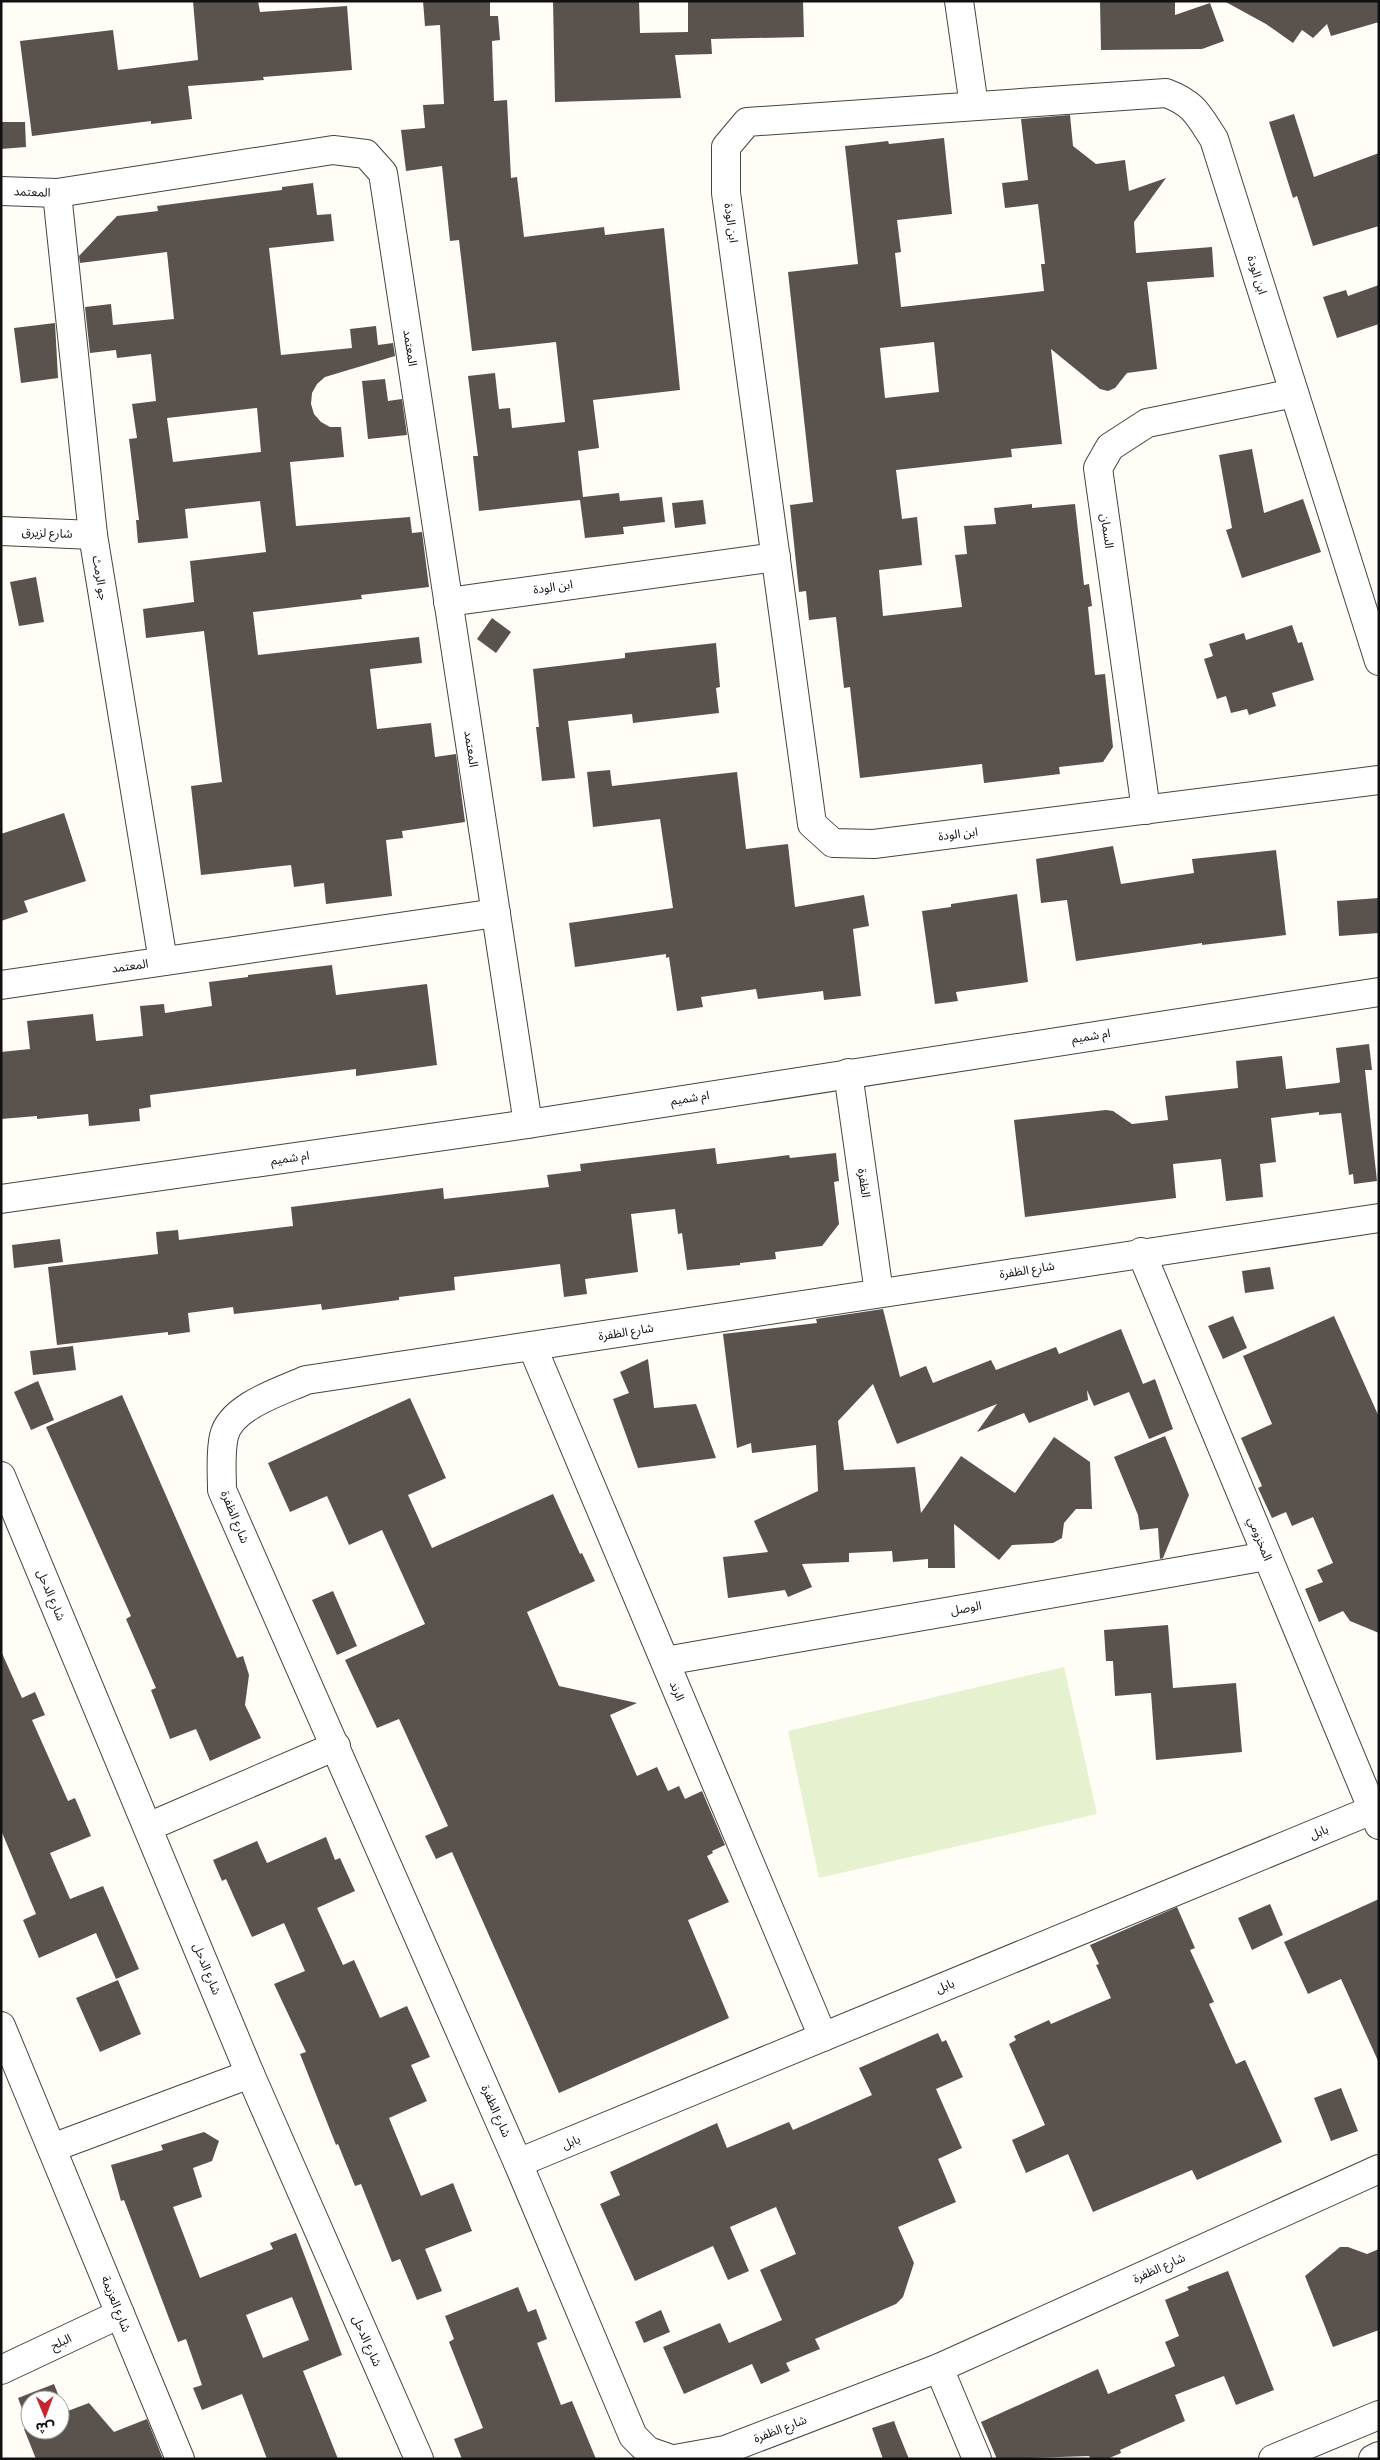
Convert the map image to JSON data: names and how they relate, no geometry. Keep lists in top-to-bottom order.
{
  "streets": {
    "street": [
      "المعتمد",
      "ابن الودة",
      "السمان",
      "شارع لزيرق",
      "جو الرمث",
      "ام شميم",
      "الظفرة",
      "شارع الظفرة",
      "المخزومي",
      "شارع الدحل",
      "الوصل",
      "الرند",
      "بابل",
      "شارع العزيمة",
      "البلح"
    ]
  },
  "crossings": [
    ["المعتمد", "ابن الودة"],
    ["المعتمد", "جو الرمث"],
    ["المعتمد", "ام شميم"],
    ["ابن الودة", "السمان"],
    ["شارع لزيرق", "جو الرمث"],
    ["ام شميم", "الظفرة"],
    ["الظفرة", "شارع الظفرة"],
    ["شارع الظفرة", "المخزومي"],
    ["شارع الظفرة", "الرند"],
    ["شارع الظفرة", "بابل"],
    ["المخزومي", "الوصل"],
    ["المخزومي", "بابل"],
    ["الوصل", "الرند"],
    ["الرند", "بابل"],
    ["شارع العزيمة", "البلح"]
  ],
  "north": "bottom"
}
